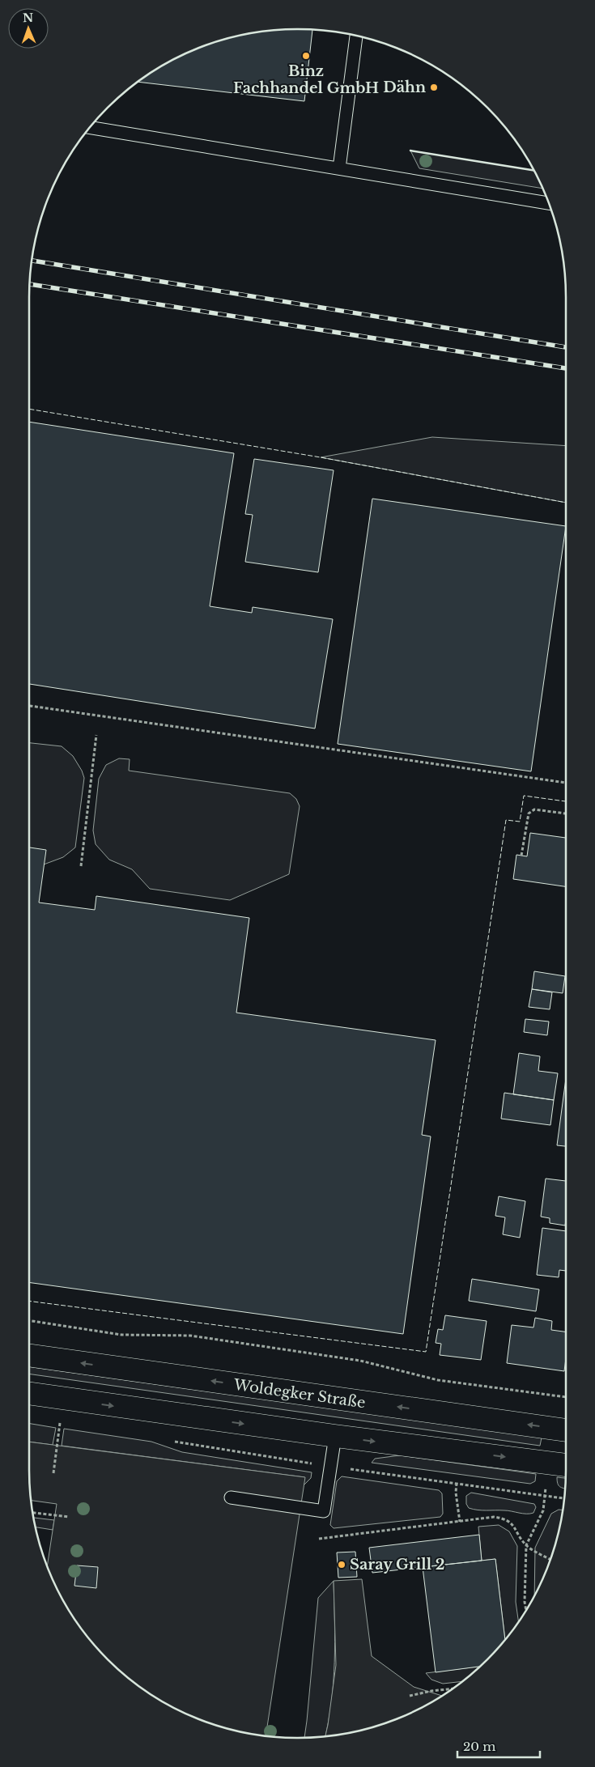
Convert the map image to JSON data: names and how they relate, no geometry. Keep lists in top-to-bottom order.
{
  "streets": {
    "main road": ["Woldegker Straße"]
  },
  "places": ["Binz Fachhandel GmbH", "Dähn", "Saray Grill 2"],
  "scale_bar": "20 m",
  "north": "top"
}
